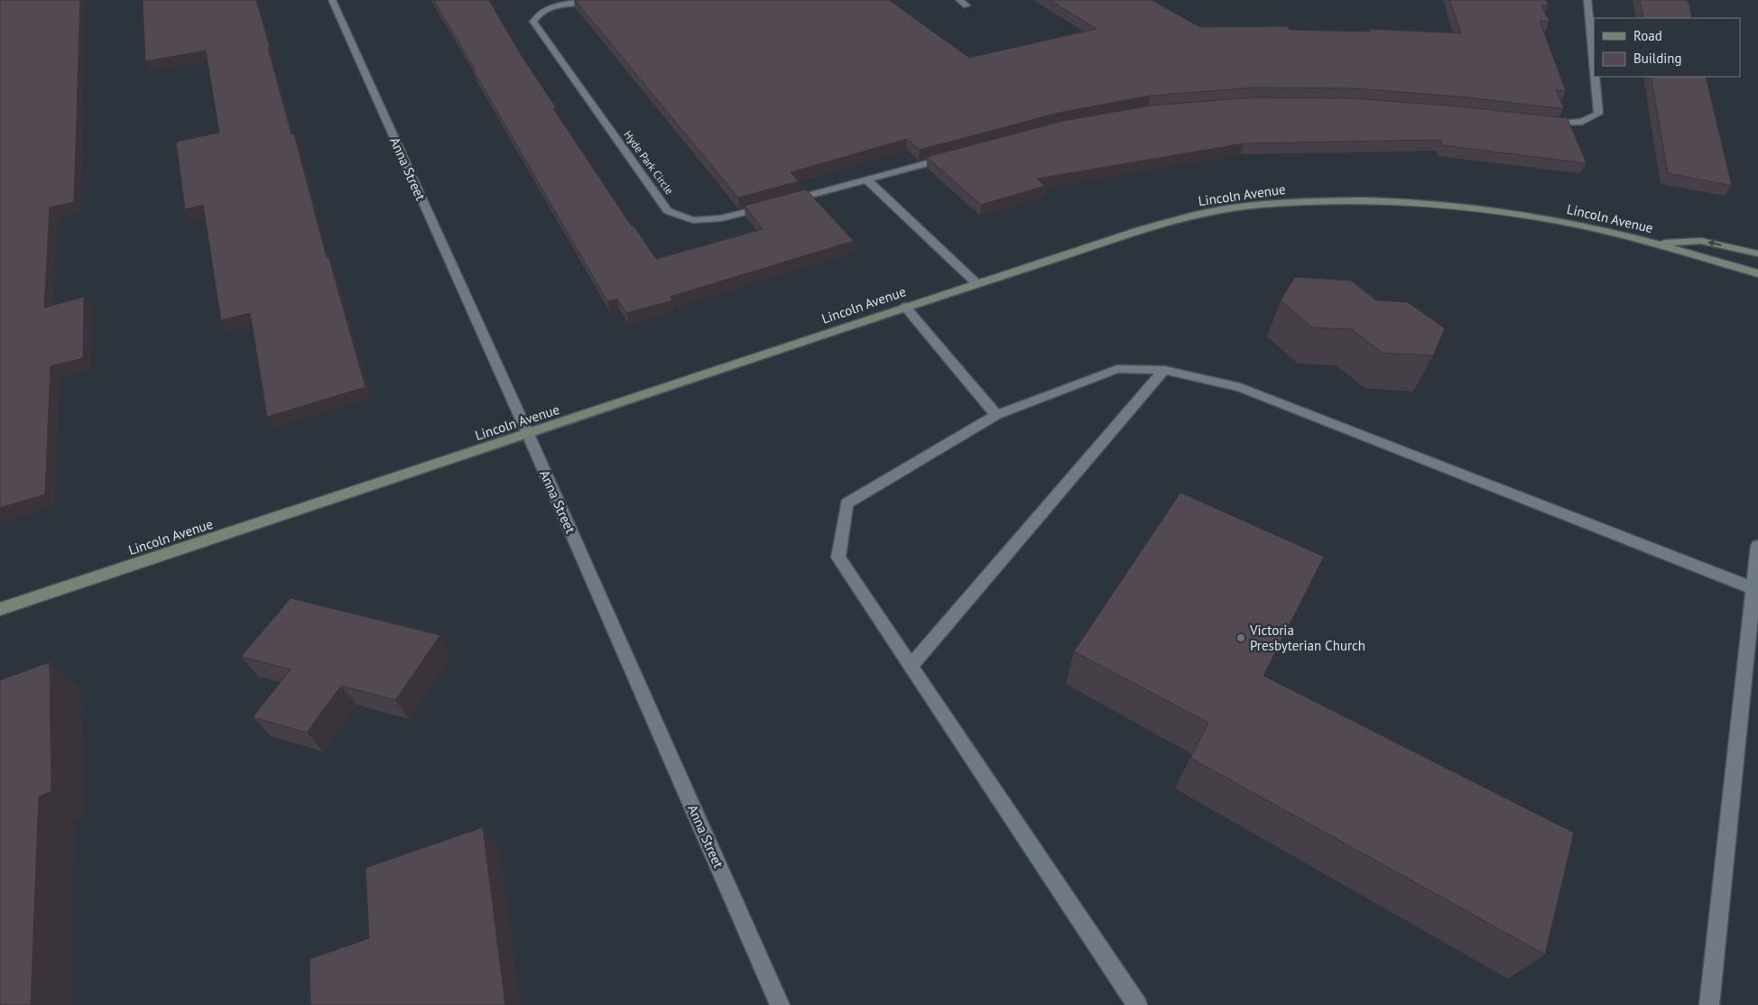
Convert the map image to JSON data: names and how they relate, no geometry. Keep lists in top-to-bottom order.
{
  "streets": {
    "street": ["Hyde Park Circle", "Anna Street", "Lincoln Avenue"]
  },
  "crossings": [
    ["Anna Street", "Lincoln Avenue"]
  ],
  "places": ["Victoria Presbyterian Church"],
  "legend": ["Road", "Building"]
}
